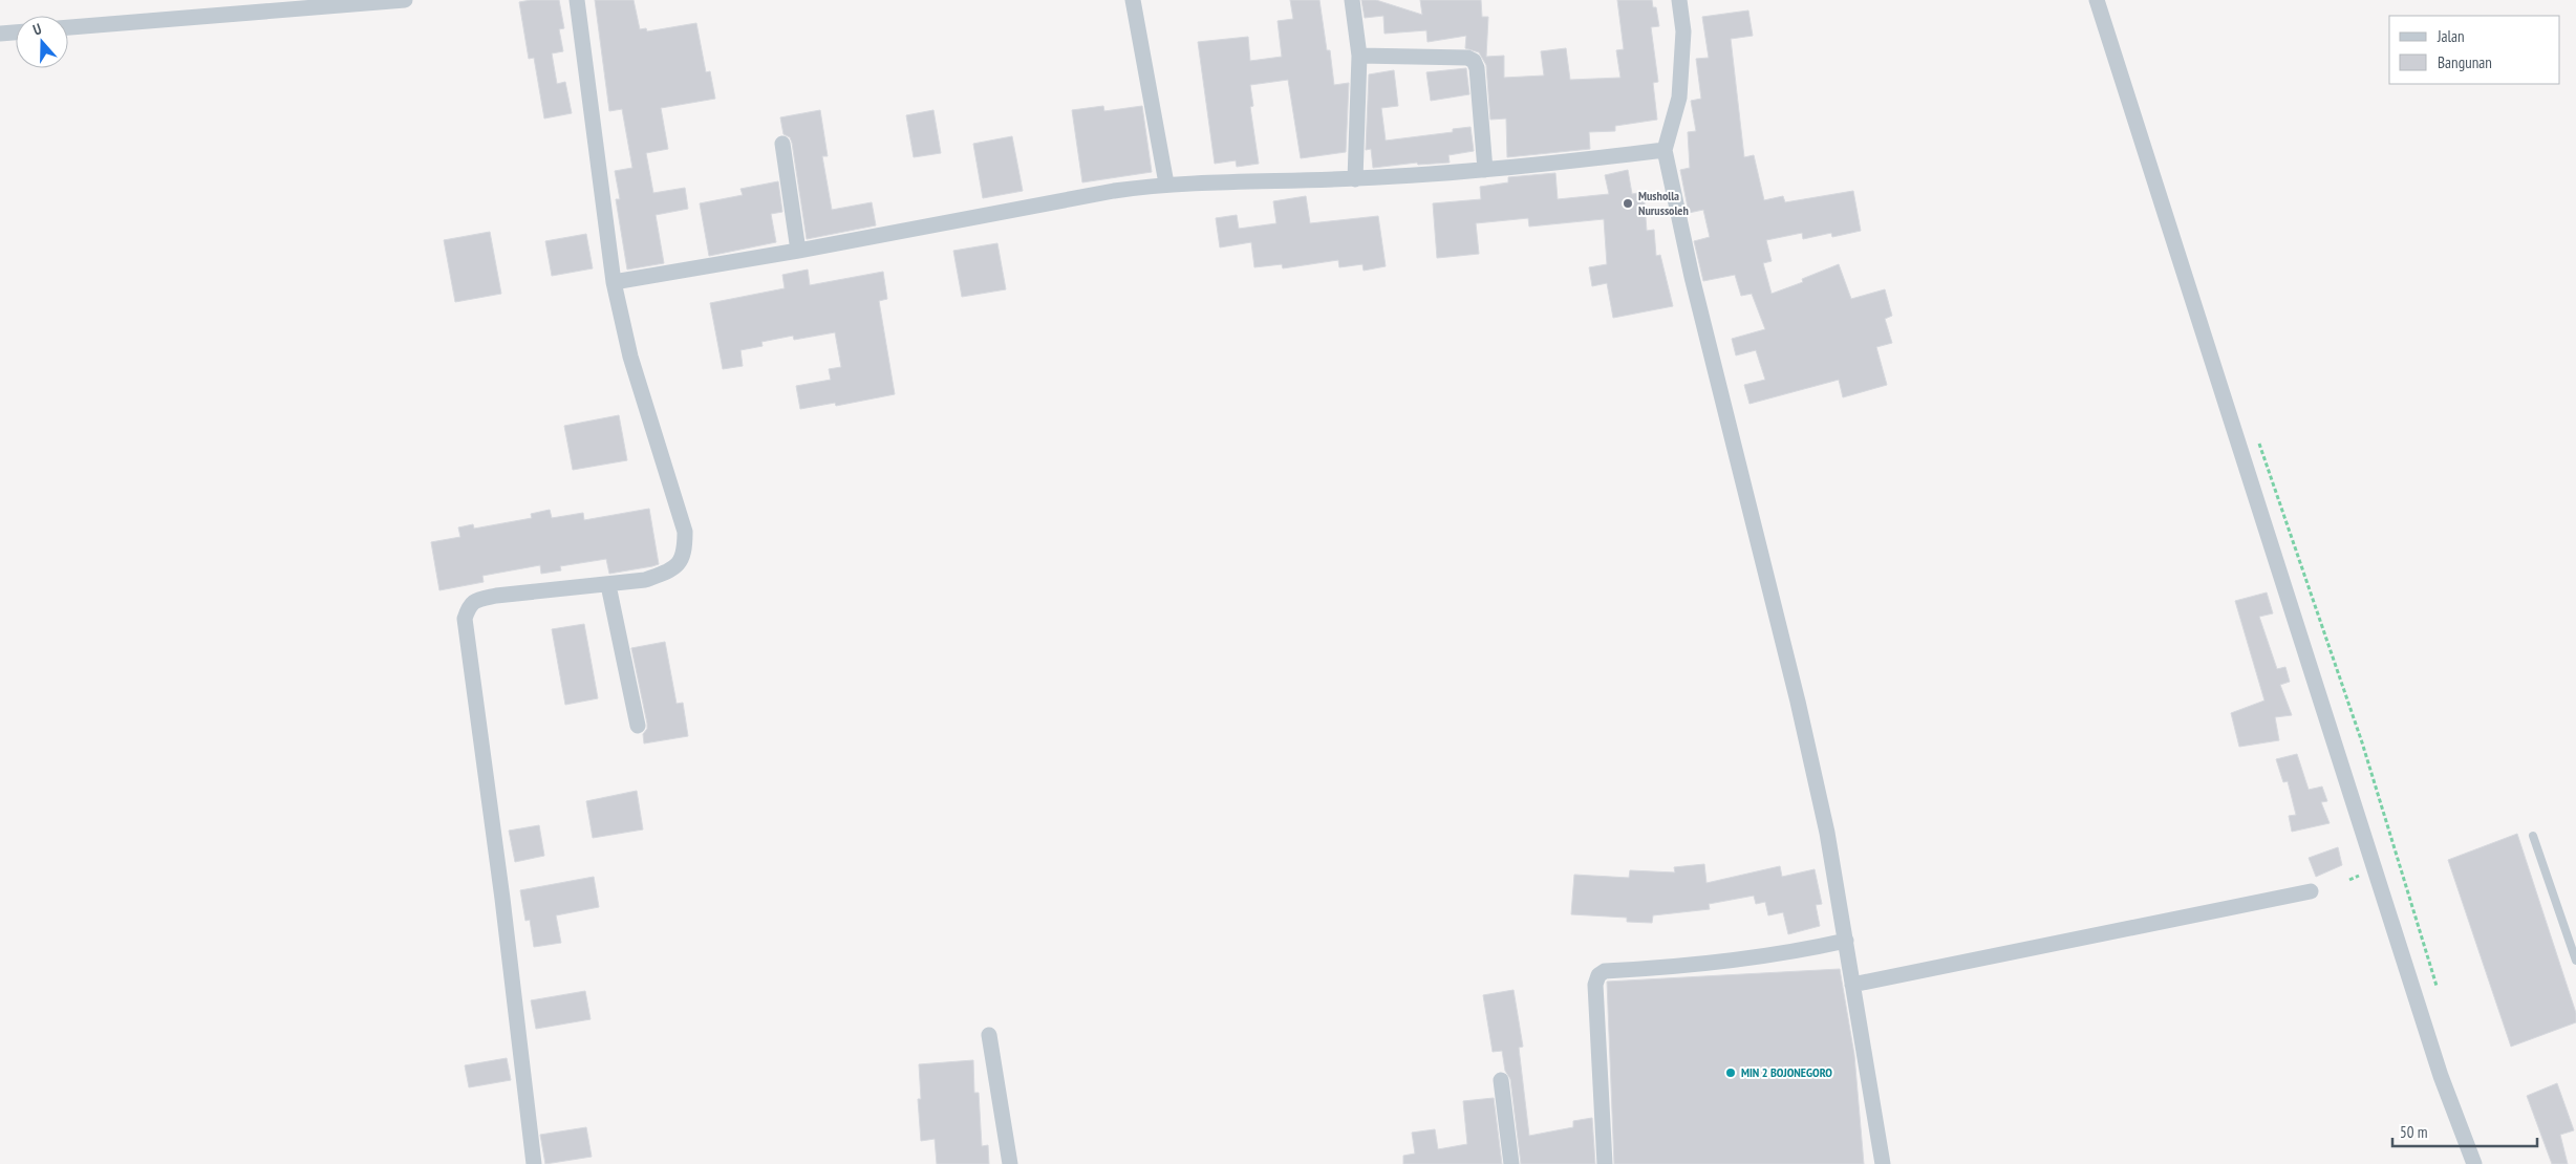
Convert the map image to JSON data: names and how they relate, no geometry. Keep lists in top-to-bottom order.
{
  "places": ["Musholla Nurussoleh", "MIN 2 BOJONEGORO"],
  "legend": ["Jalan", "Bangunan"],
  "scale_bar": "50 m",
  "north": "top"
}
